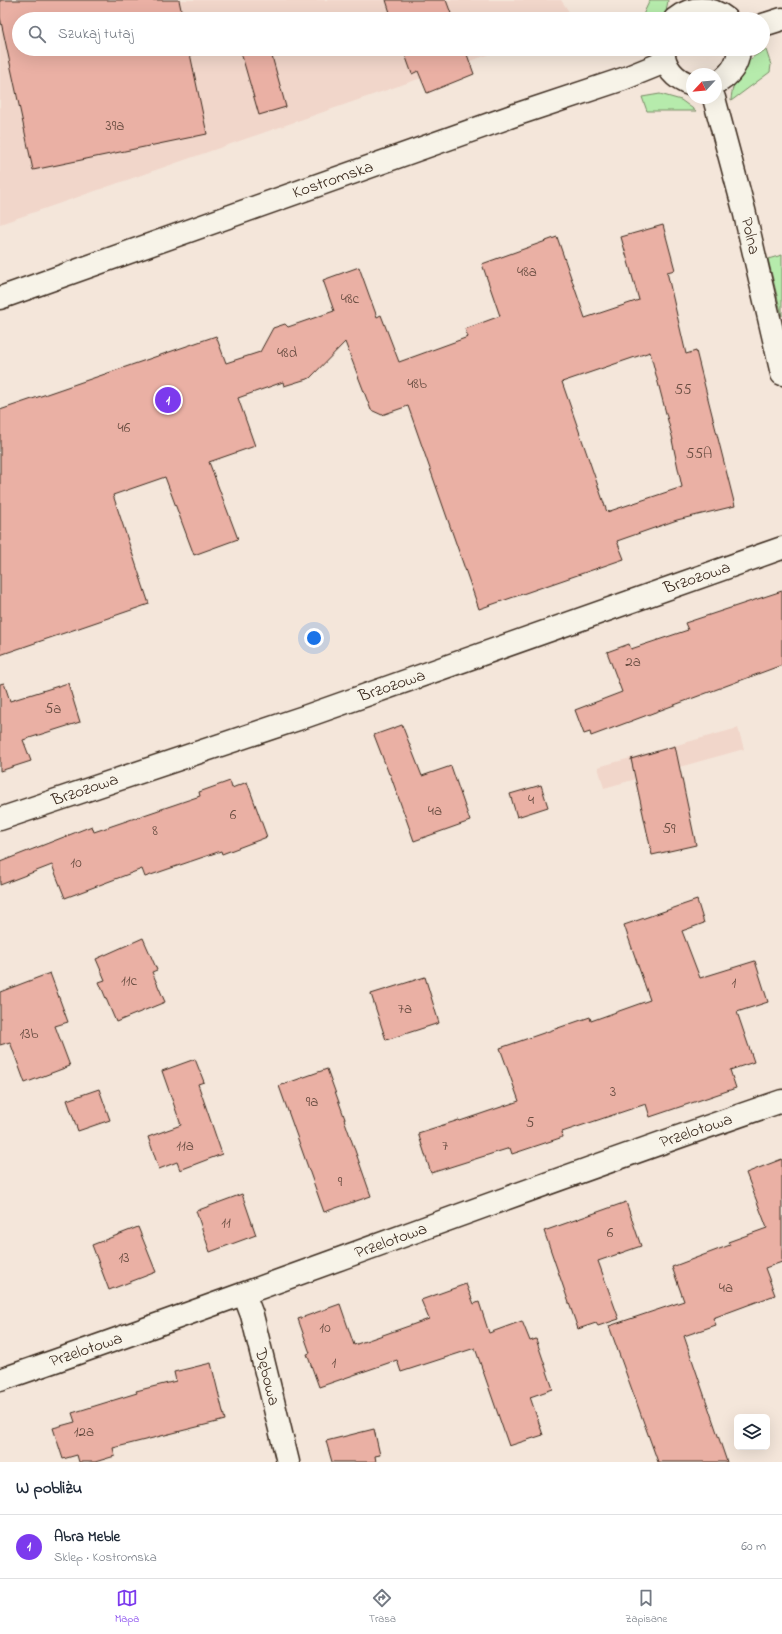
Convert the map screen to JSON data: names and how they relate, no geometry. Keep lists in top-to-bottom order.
{
  "streets": {
    "street": [
      "Kostromska",
      "Polna",
      "Brzozowa",
      "Przelotowa",
      "Dębowa"
    ]
  },
  "crossings": [
    ["Przelotowa", "Dębowa"]
  ],
  "house_numbers": [
    "39a",
    "48a",
    "48c",
    "48d",
    "48b",
    "55",
    "46",
    "55A",
    "2a",
    "5a",
    "4",
    "4a",
    "6",
    "59",
    "8",
    "10",
    "11c",
    "1",
    "7a",
    "13b",
    "3",
    "9a",
    "5",
    "11a",
    "7",
    "9",
    "11",
    "6",
    "13",
    "4a",
    "10",
    "1",
    "12a"
  ],
  "north": "bottom left",
  "page": {
    "search": "Szukaj tutaj",
    "pins": "1",
    "heading": "W pobliżu",
    "list": [
      {
        "mark": "1",
        "name": "Abra Meble",
        "note": "Sklep · Kostromska",
        "value": "60 m"
      }
    ],
    "nav": ["Mapa", "Trasa", "Zapisane"]
  }
}
